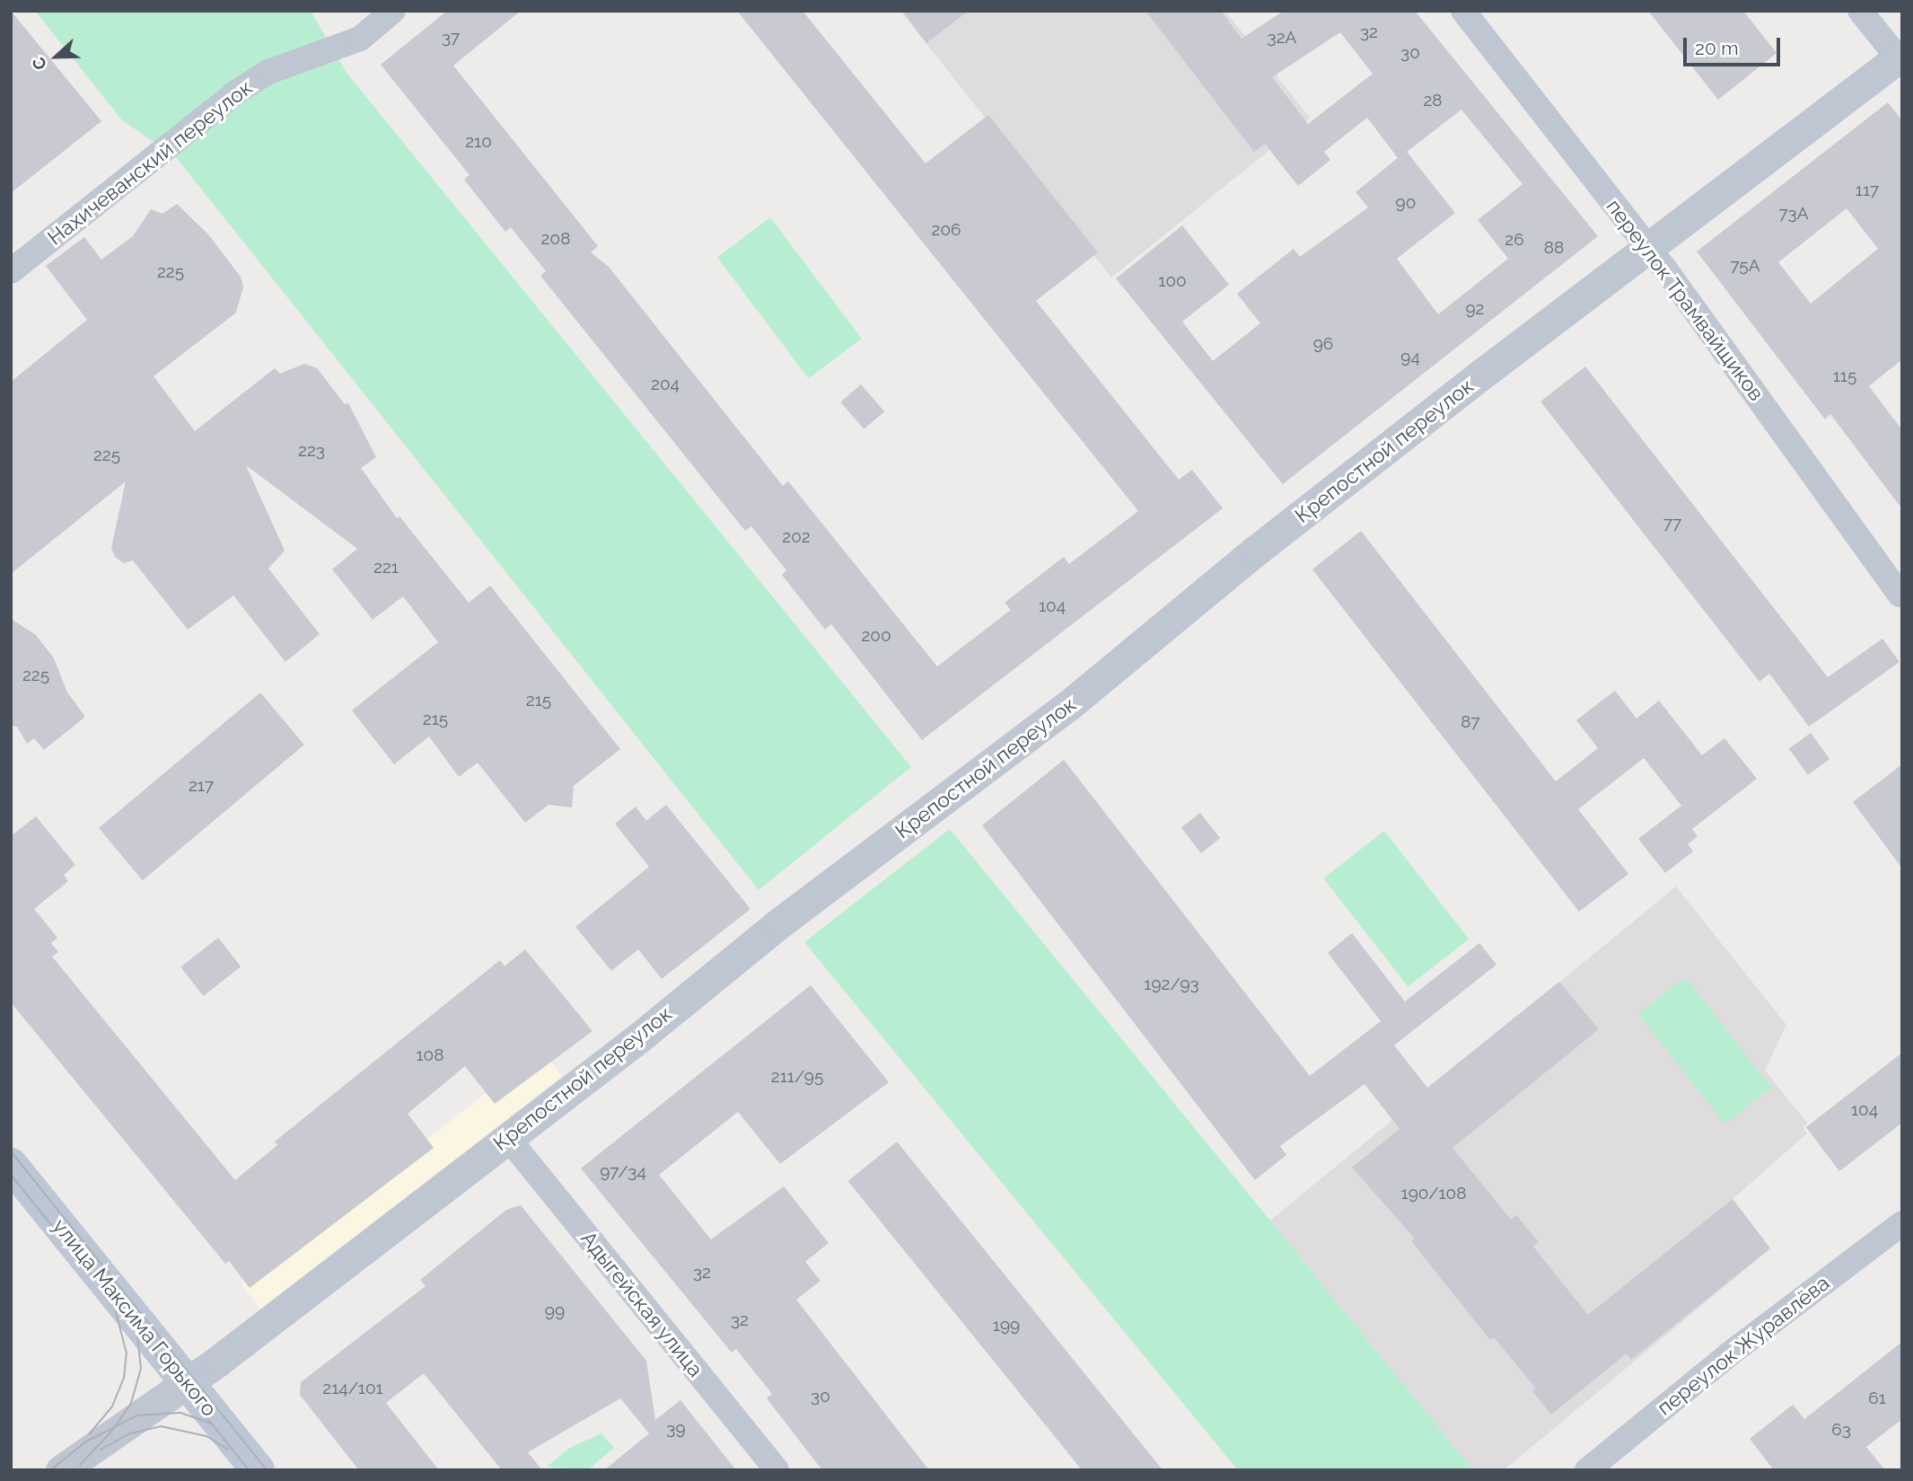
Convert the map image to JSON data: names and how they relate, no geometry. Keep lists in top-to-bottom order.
{
  "streets": {
    "main road": ["улица Максима Горького"],
    "street": [
      "Нахичеванский переулок",
      "переулок Трамвайщиков",
      "Крепостной переулок",
      "Адыгейская улица",
      "переулок Журавлёва"
    ]
  },
  "crossings": [
    ["переулок Трамвайщиков", "Крепостной переулок"],
    ["Крепостной переулок", "Адыгейская улица"],
    ["Крепостной переулок", "улица Максима Горького"]
  ],
  "house_numbers": [
    "32",
    "37",
    "32А",
    "30",
    "28",
    "210",
    "117",
    "90",
    "73А",
    "206",
    "208",
    "26",
    "88",
    "75А",
    "225",
    "100",
    "92",
    "96",
    "94",
    "115",
    "204",
    "223",
    "225",
    "77",
    "202",
    "221",
    "104",
    "200",
    "225",
    "215",
    "215",
    "87",
    "217",
    "192/93",
    "108",
    "211/95",
    "104",
    "97/34",
    "190/108",
    "32",
    "99",
    "32",
    "199",
    "214/101",
    "30",
    "61",
    "39",
    "63"
  ],
  "scale_bar": "20 m",
  "north": "left"
}
